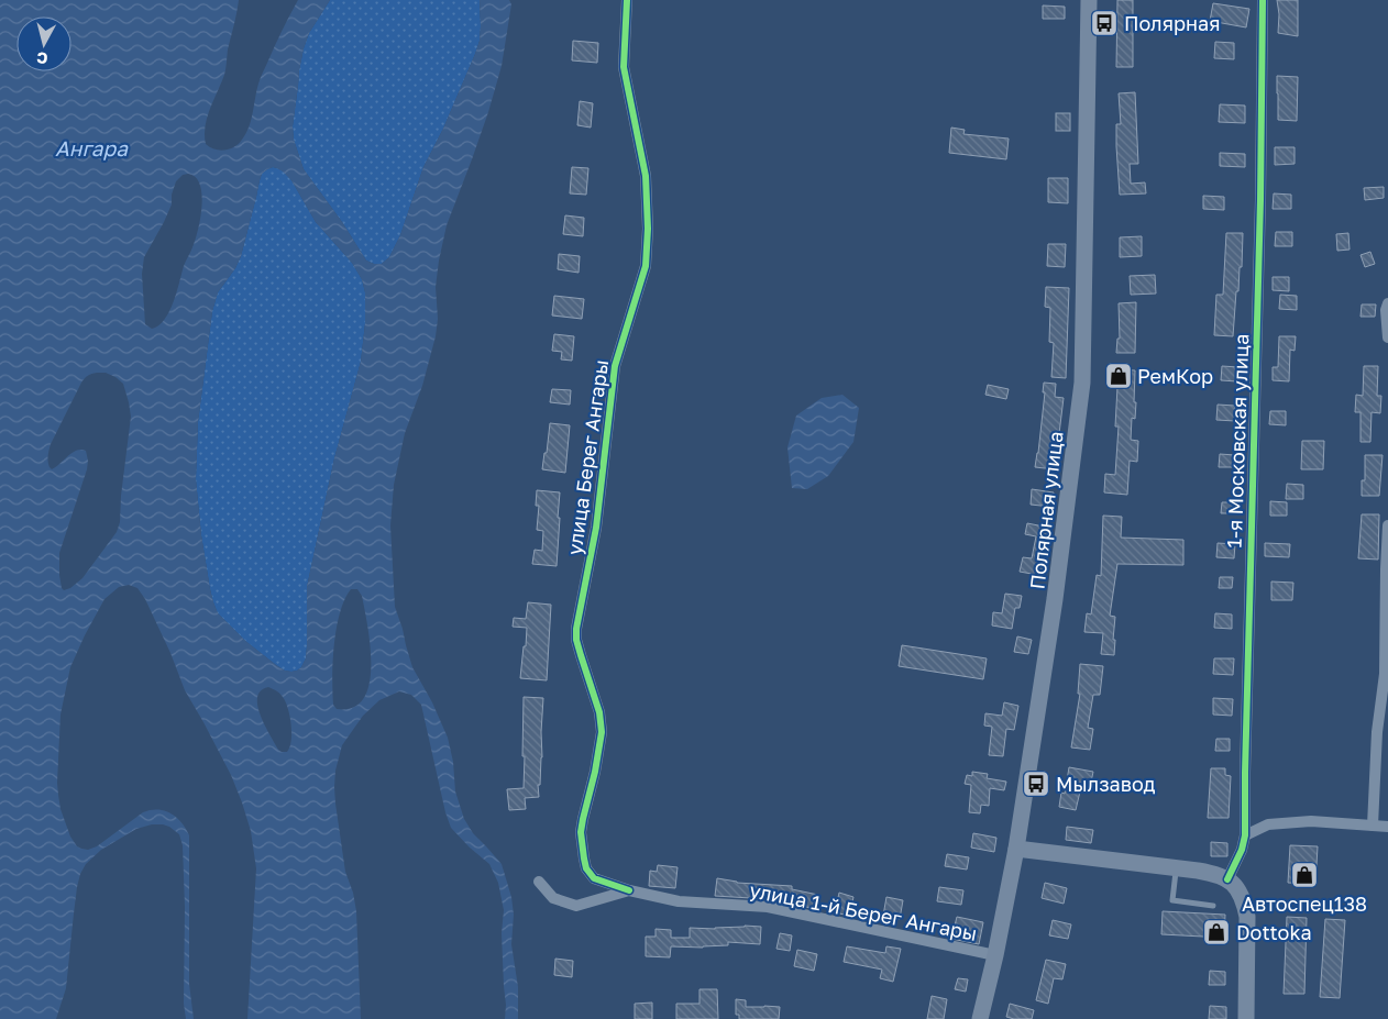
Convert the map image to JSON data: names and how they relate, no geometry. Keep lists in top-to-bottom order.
{
  "streets": {
    "main road": ["Полярная улица"],
    "street": ["1-я Московская улица", "улица Берег Ангары", "улица 1-й Берег Ангары"]
  },
  "crossings": [
    ["улица Берег Ангары", "улица 1-й Берег Ангары"],
    ["Полярная улица", "улица 1-й Берег Ангары"]
  ],
  "water": ["Ангара"],
  "places": {
    "bus stop": ["Полярная", "Мылзавод"],
    "shop": ["РемКор", "Автоспец138", "Dottoka"]
  },
  "north": "bottom"
}
